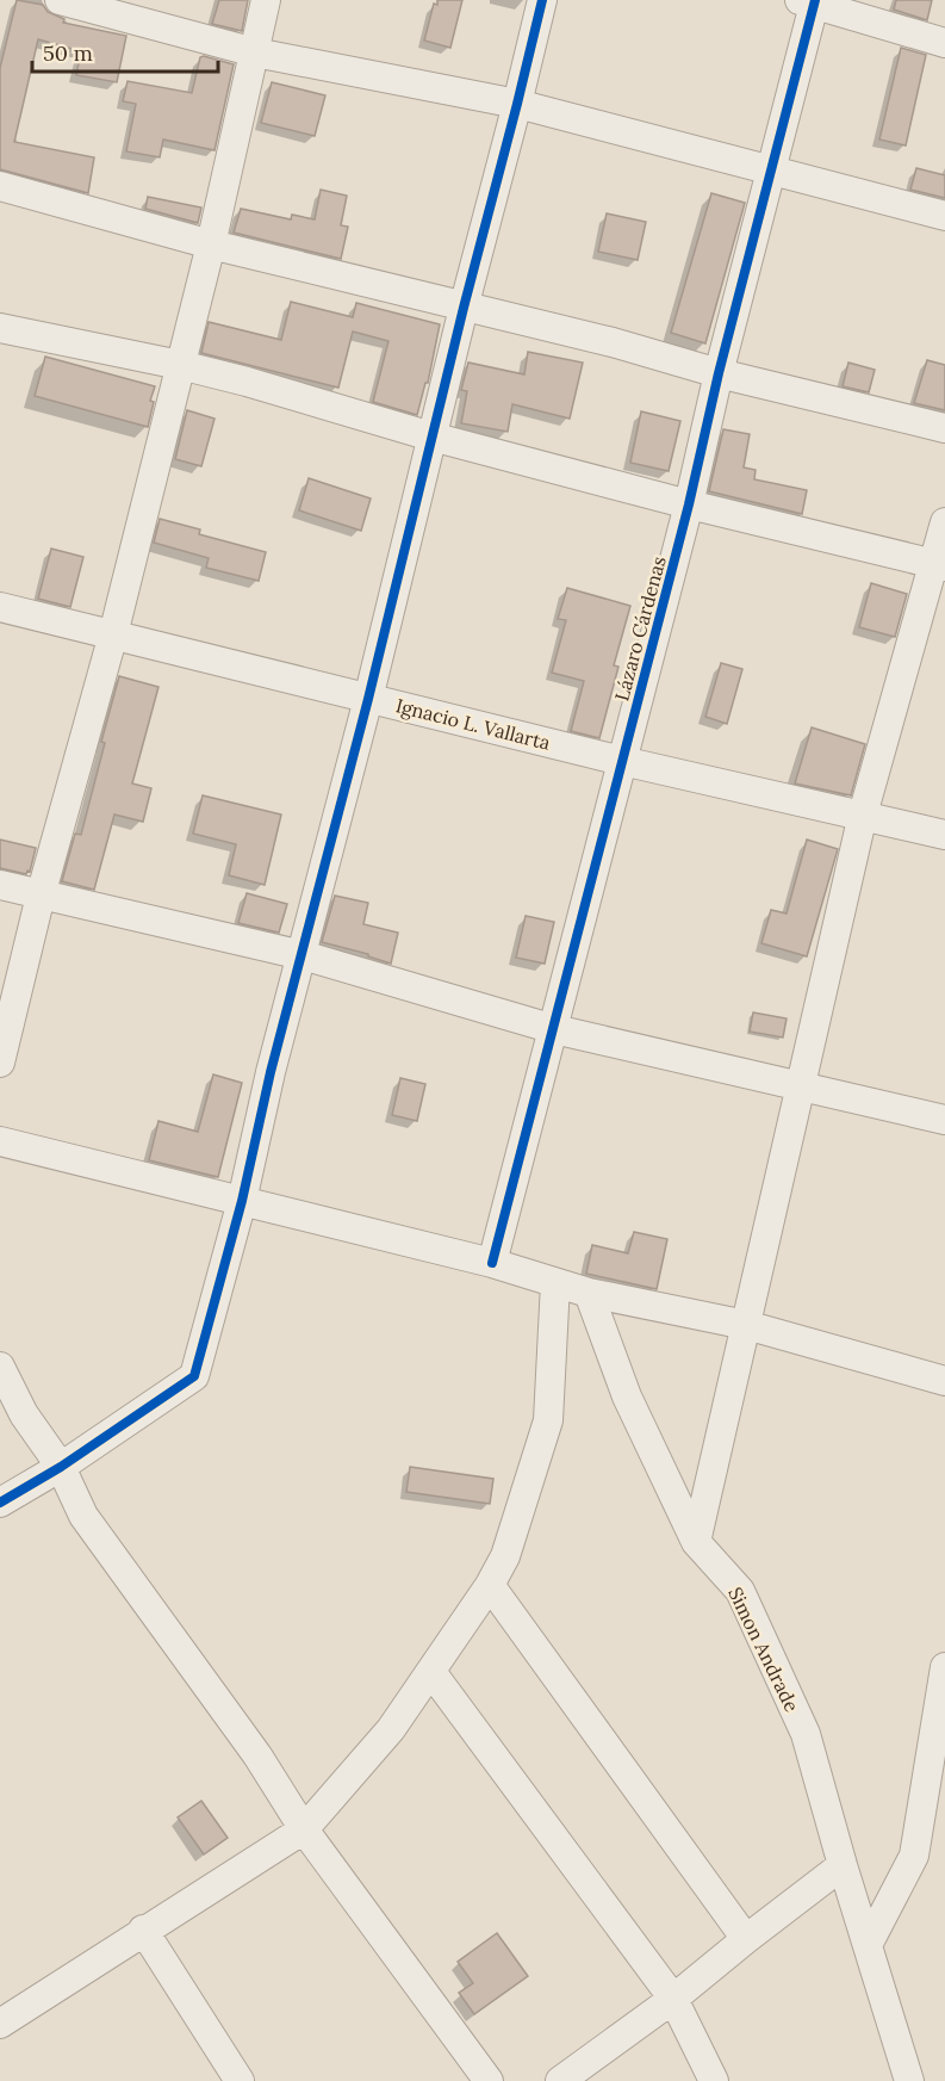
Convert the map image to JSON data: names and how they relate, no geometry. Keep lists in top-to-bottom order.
{
  "streets": {
    "street": ["Lázaro Cárdenas", "Ignacio L. Vallarta", "Simon Andrade"]
  },
  "crossings": [
    ["Lázaro Cárdenas", "Ignacio L. Vallarta"]
  ],
  "scale_bar": "50 m"
}
